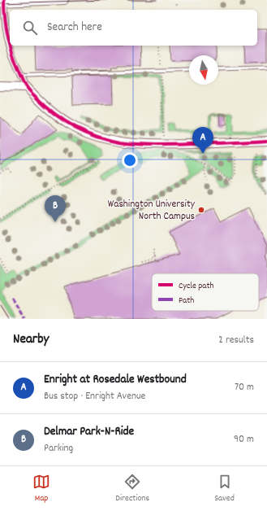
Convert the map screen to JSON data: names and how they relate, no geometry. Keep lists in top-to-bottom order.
{
  "places": ["Washington University North Campus"],
  "legend": ["Cycle path", "Path"],
  "north": "bottom",
  "page": {
    "search": "Search here",
    "pins": ["A", "B"],
    "heading": ["Nearby", "2 results"],
    "list": [
      {
        "mark": "A",
        "name": "Enright at Rosedale Westbound",
        "note": "Bus stop · Enright Avenue",
        "value": "70 m"
      },
      {
        "mark": "B",
        "name": "Delmar Park-N-Ride",
        "note": "Parking",
        "value": "90 m"
      }
    ],
    "nav": ["Map", "Directions", "Saved"]
  }
}
